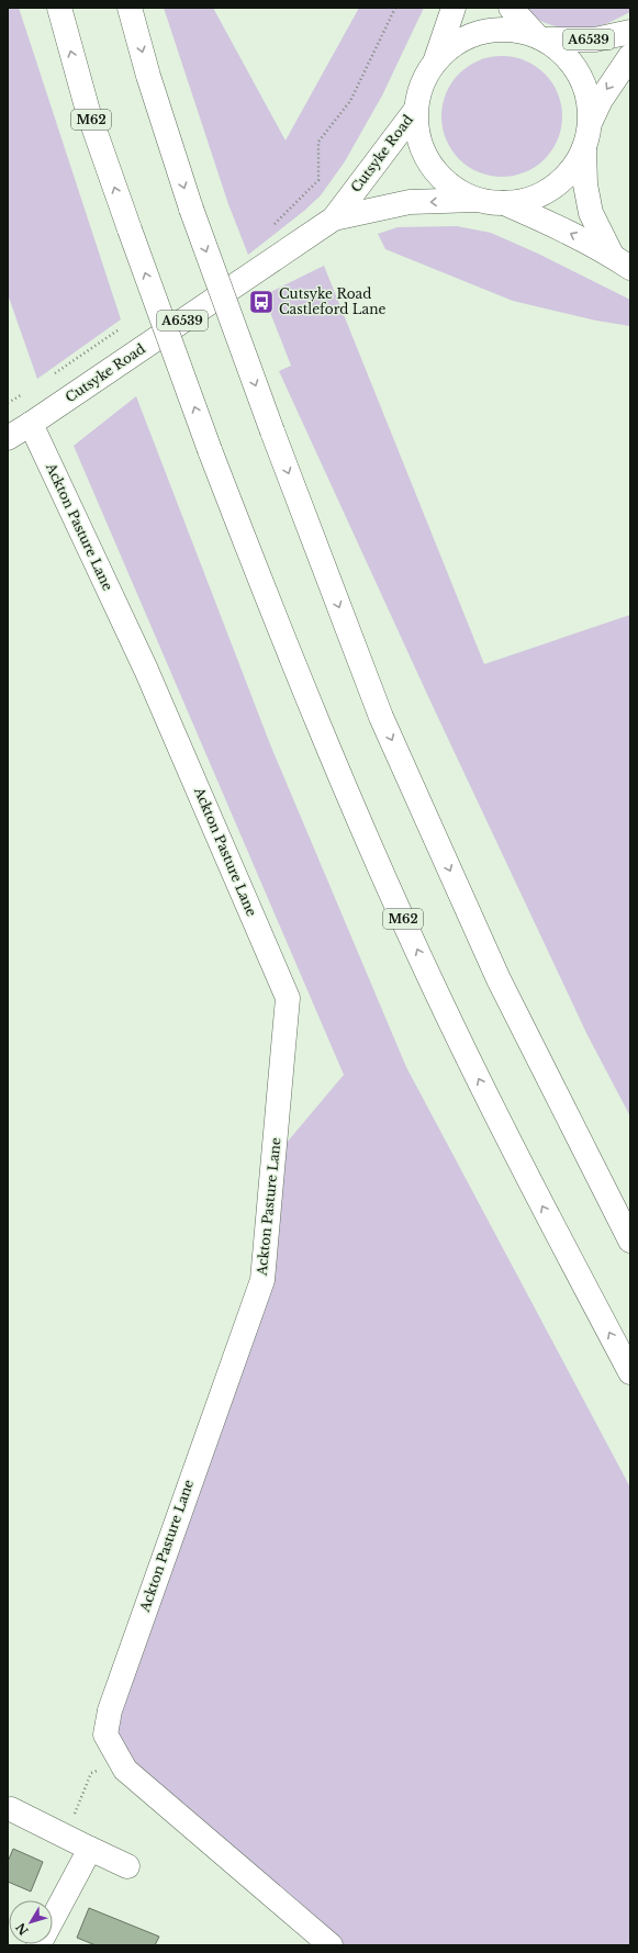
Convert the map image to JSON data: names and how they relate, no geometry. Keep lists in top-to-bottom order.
{
  "streets": {
    "main road": [
      "A6539",
      "M62",
      "Cutsyke Road",
      "Ackton Pasture Lane"
    ]
  },
  "crossings": [
    ["Cutsyke Road", "Ackton Pasture Lane"]
  ],
  "places": {
    "bus stop": ["Cutsyke Road Castleford Lane"]
  },
  "north": "bottom left"
}
